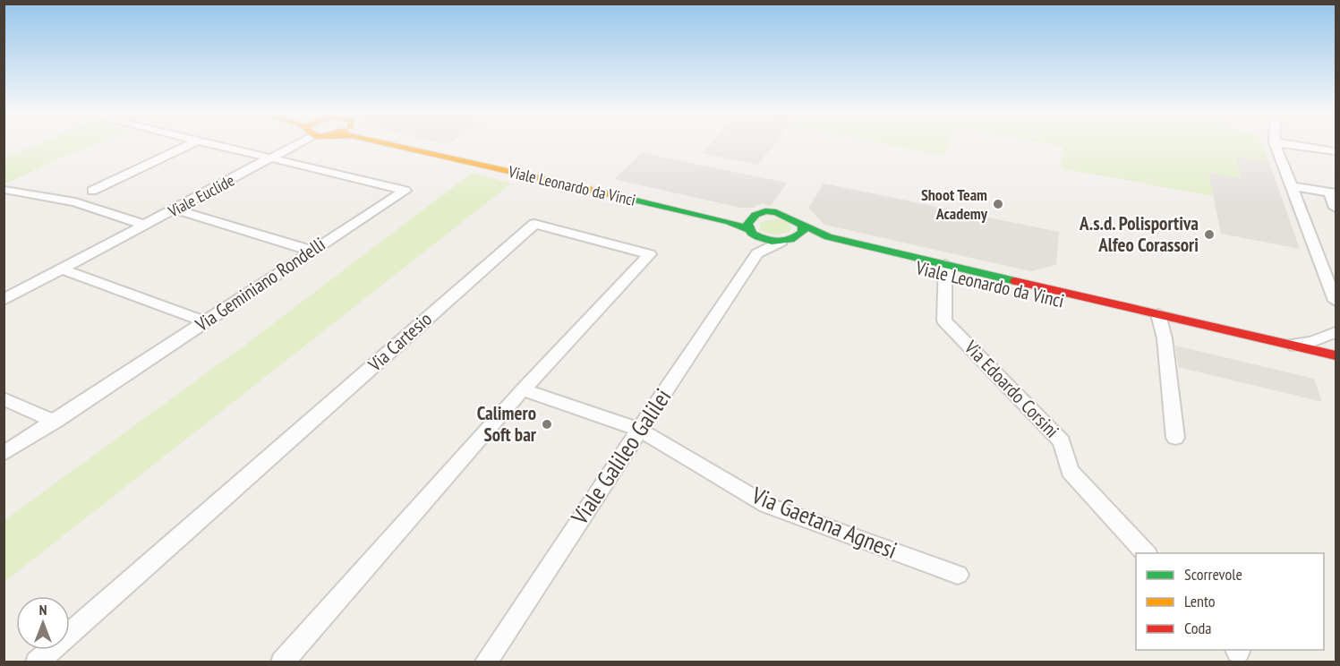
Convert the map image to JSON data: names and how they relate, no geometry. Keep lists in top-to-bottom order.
{
  "streets": {
    "street": [
      "Viale Leonardo da Vinci",
      "Viale Euclide",
      "Via Geminiano Rondelli",
      "Via Cartesio",
      "Via Edoardo Corsini",
      "Viale Galileo Galilei",
      "Via Gaetana Agnesi"
    ]
  },
  "crossings": [
    ["Viale Leonardo da Vinci", "Via Edoardo Corsini"],
    ["Viale Euclide", "Via Geminiano Rondelli"],
    ["Viale Galileo Galilei", "Via Gaetana Agnesi"]
  ],
  "places": ["Shoot Team Academy", "A.s.d. Polisportiva Alfeo Corassori", "Calimero Soft bar"],
  "legend": ["Scorrevole", "Lento", "Coda"],
  "north": "top"
}
